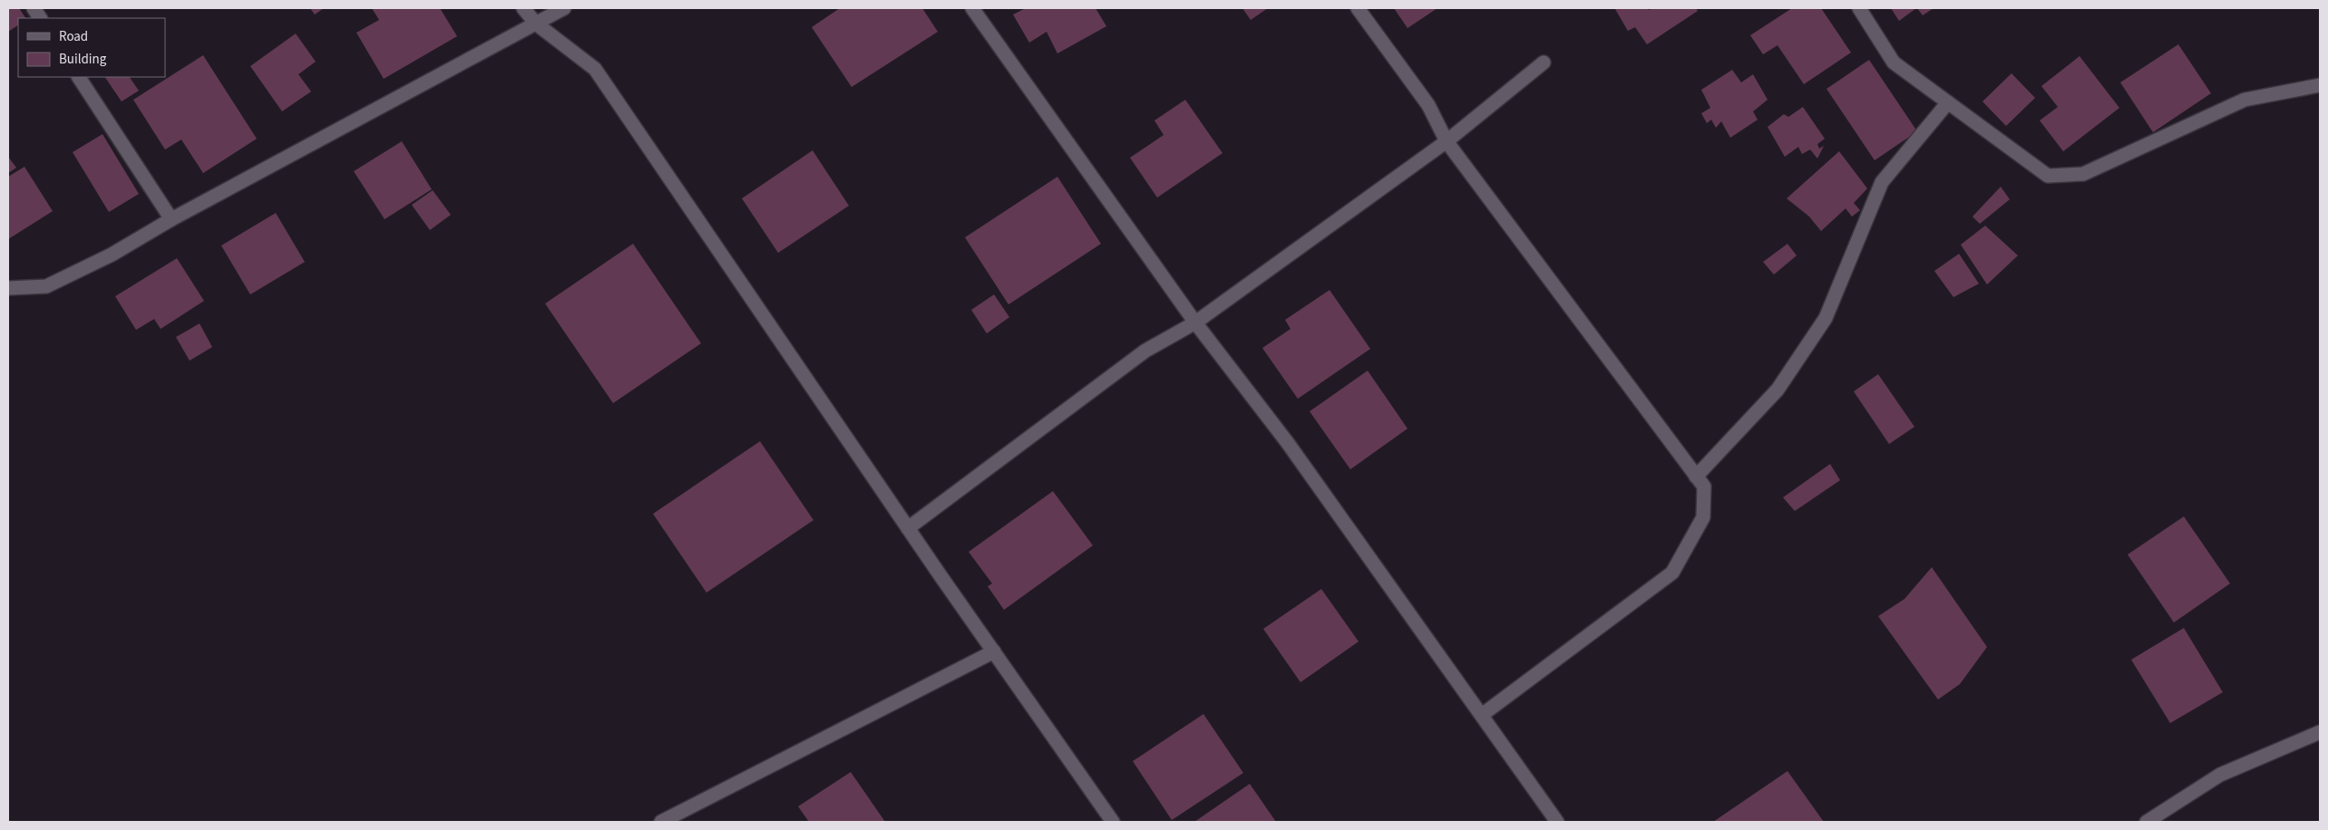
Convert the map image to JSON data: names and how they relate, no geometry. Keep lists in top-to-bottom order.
{
  "legend": ["Road", "Building"]
}
